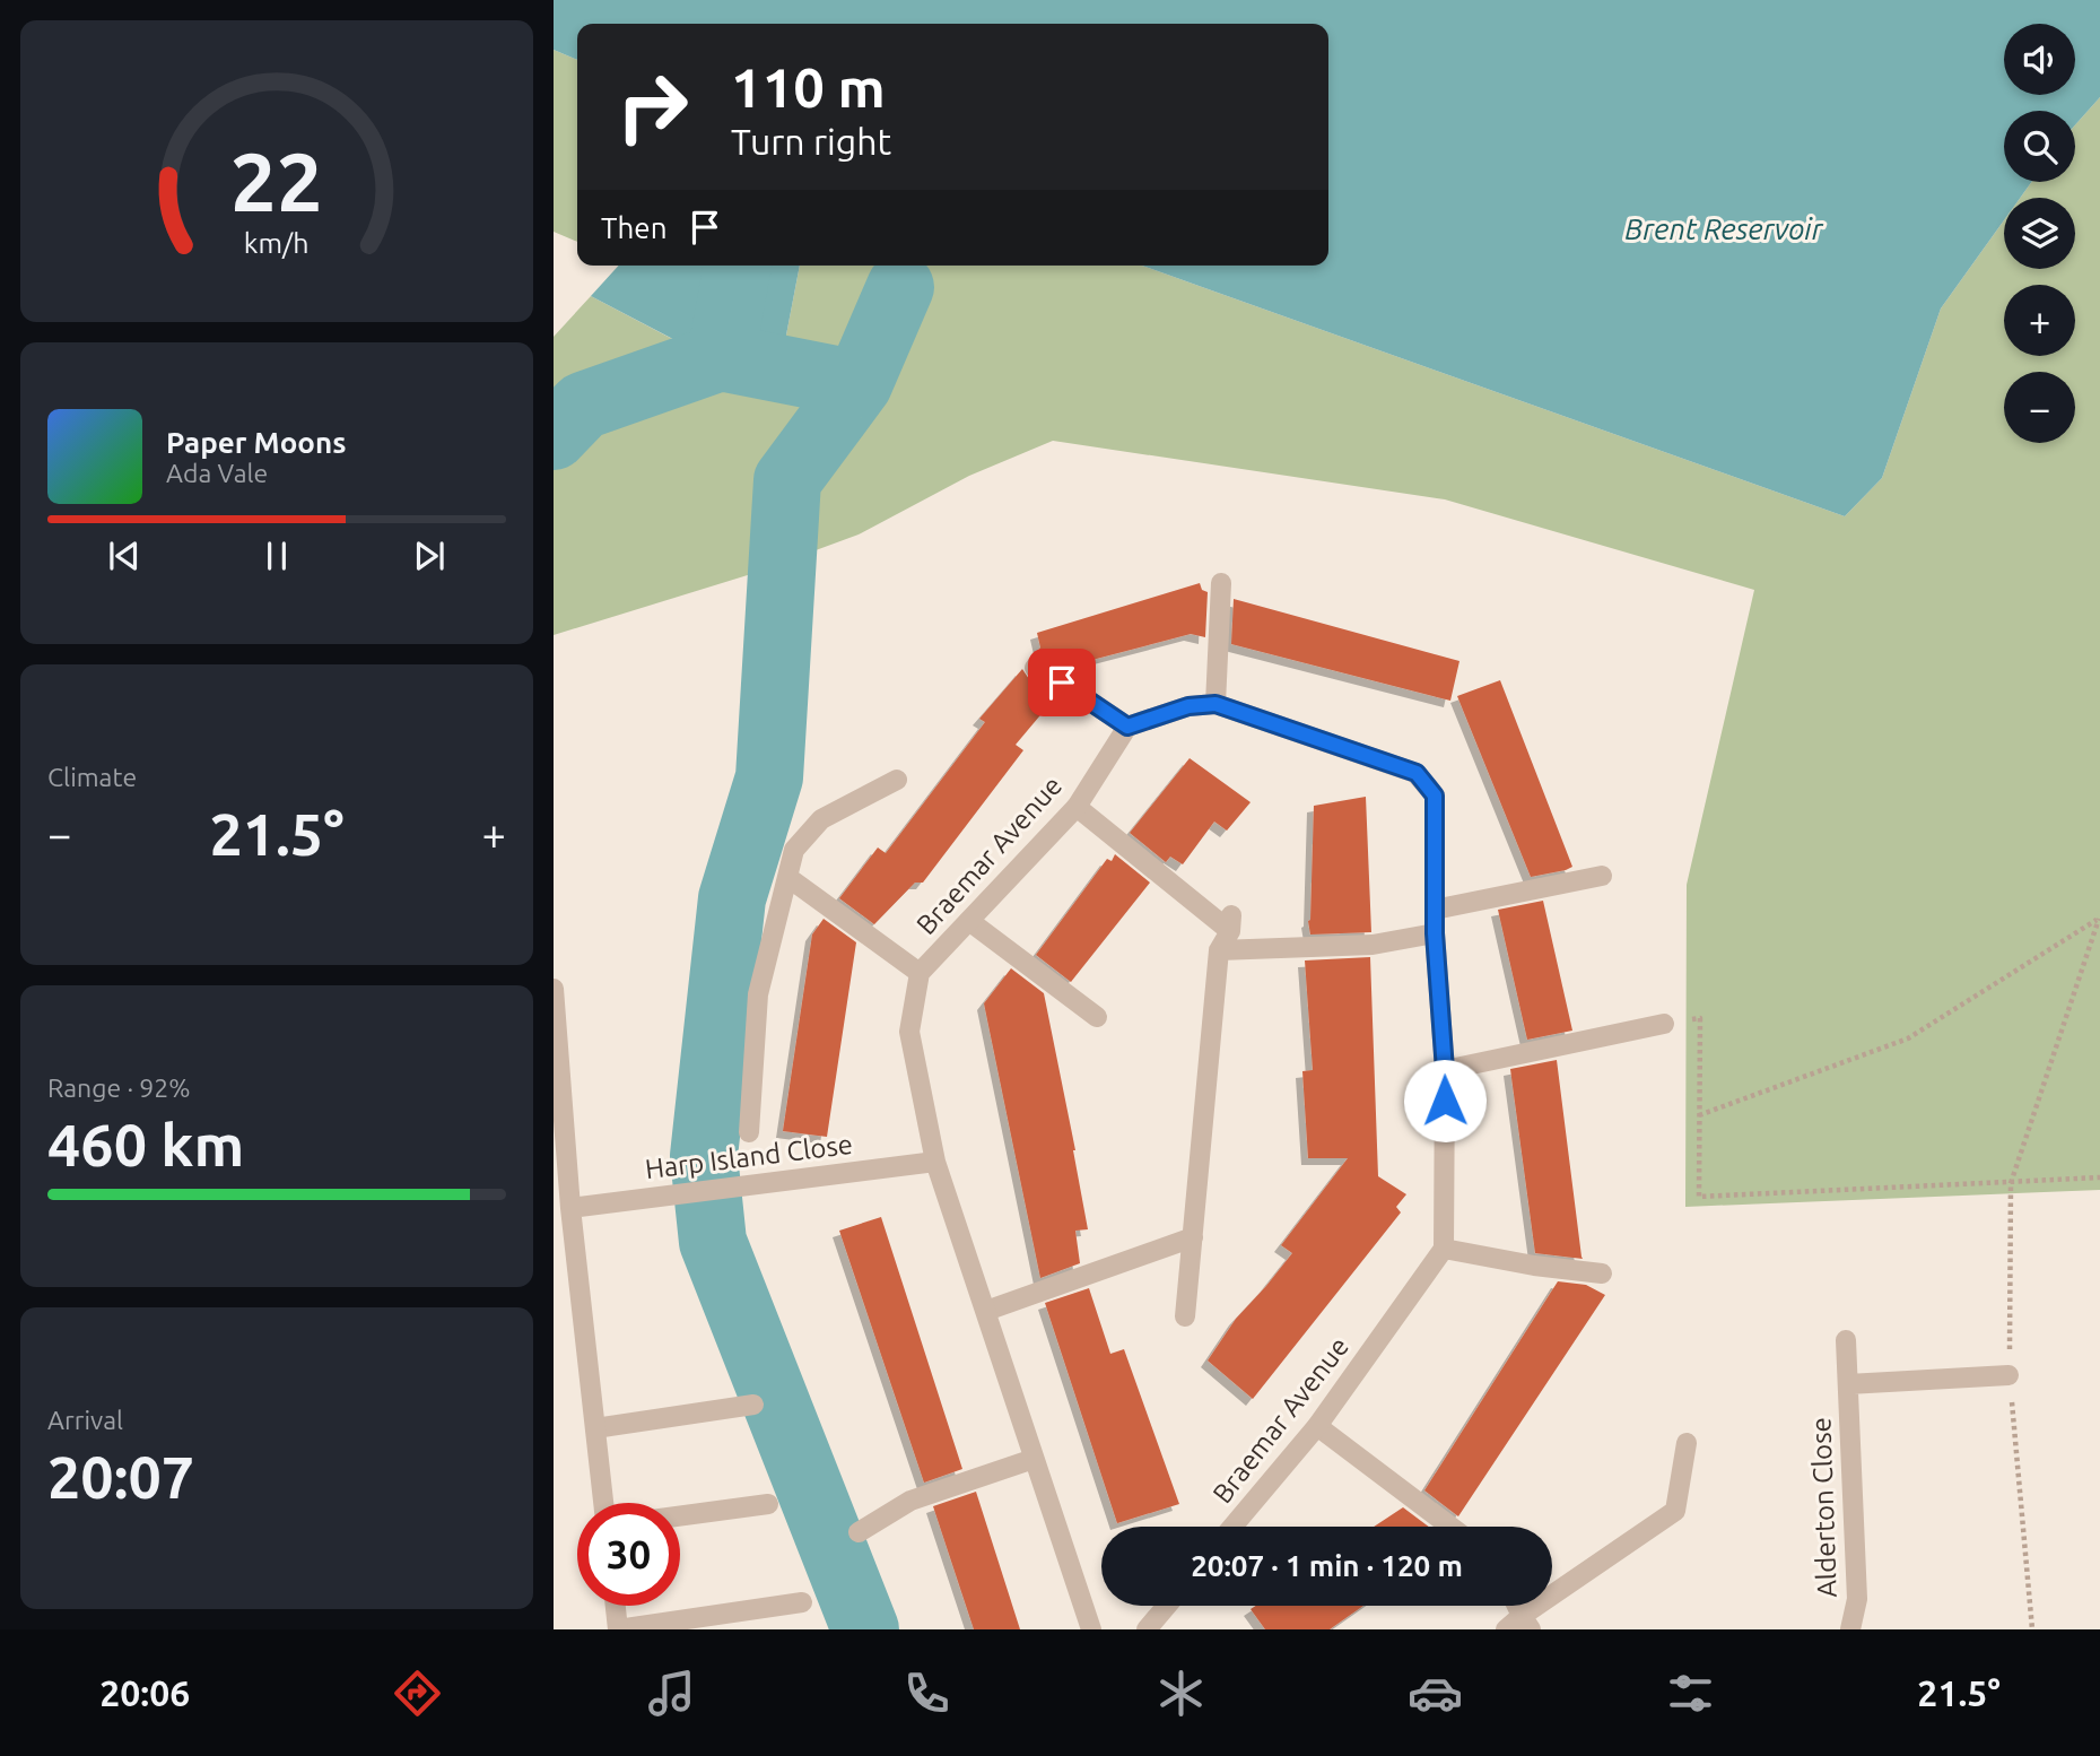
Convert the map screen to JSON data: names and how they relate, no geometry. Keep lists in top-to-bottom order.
{
  "streets": {
    "street": ["Braemar Avenue", "Harp Island Close", "Alderton Close"]
  },
  "crossings": [
    ["Braemar Avenue", "Harp Island Close"]
  ],
  "water": ["Brent Reservoir"],
  "page": {
    "map_buttons": ["+", "−"],
    "turn": ["110 m", "Turn right"],
    "then": "Then",
    "song": ["Paper Moons", "Ada Vale"],
    "tile": [
      "Climate",
      ["Range · 92%", "460 km"],
      ["Arrival", "20:07"]
    ],
    "heat": ["−", "21.5°", "+"],
    "limit": "30",
    "trip": "20:07 · 1 min · 120 m",
    "tabs": ["20:06", "21.5°"],
    "gauge": ["22", "km/h"]
  }
}
